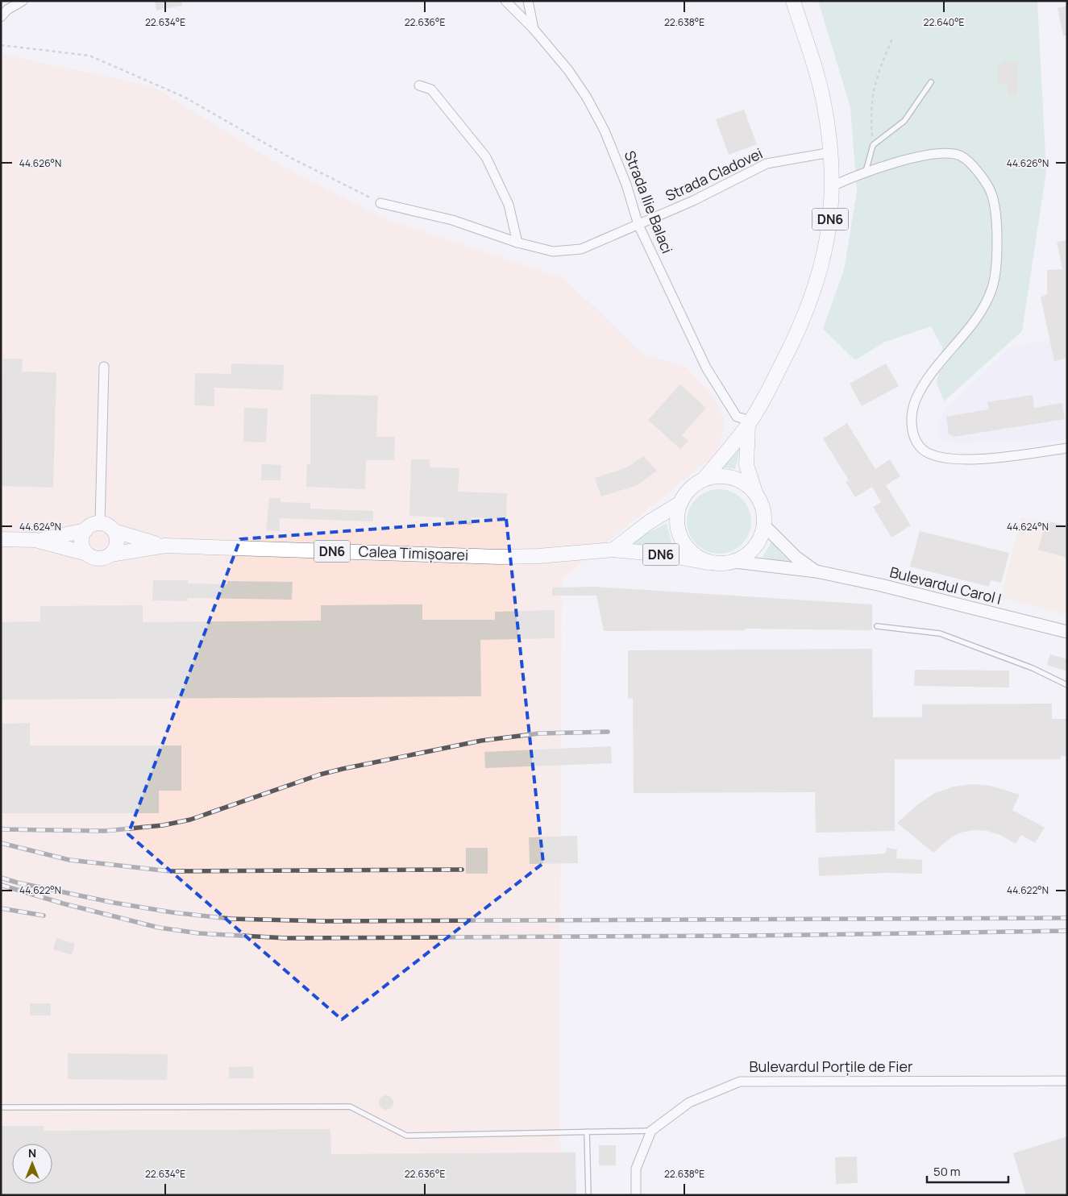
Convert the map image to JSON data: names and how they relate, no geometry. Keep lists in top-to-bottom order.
{
  "streets": {
    "main road": ["DN6", "Calea Timișoarei", "Bulevardul Carol I"],
    "street": ["Strada Cladovei", "Strada Ilie Balaci", "Bulevardul Porțile de Fier"]
  },
  "crossings": [
    ["Strada Cladovei", "Strada Ilie Balaci"],
    ["Strada Cladovei", "DN6"],
    ["Strada Ilie Balaci", "DN6"],
    ["DN6", "Calea Timișoarei"],
    ["DN6", "Bulevardul Carol I"],
    ["Calea Timișoarei", "Bulevardul Carol I"]
  ],
  "scale_bar": "50 m",
  "north": "top",
  "coordinates": [
    "22.634°E",
    "22.636°E",
    "22.638°E",
    "22.640°E",
    "44.626°N",
    "44.624°N",
    "44.622°N"
  ]
}
